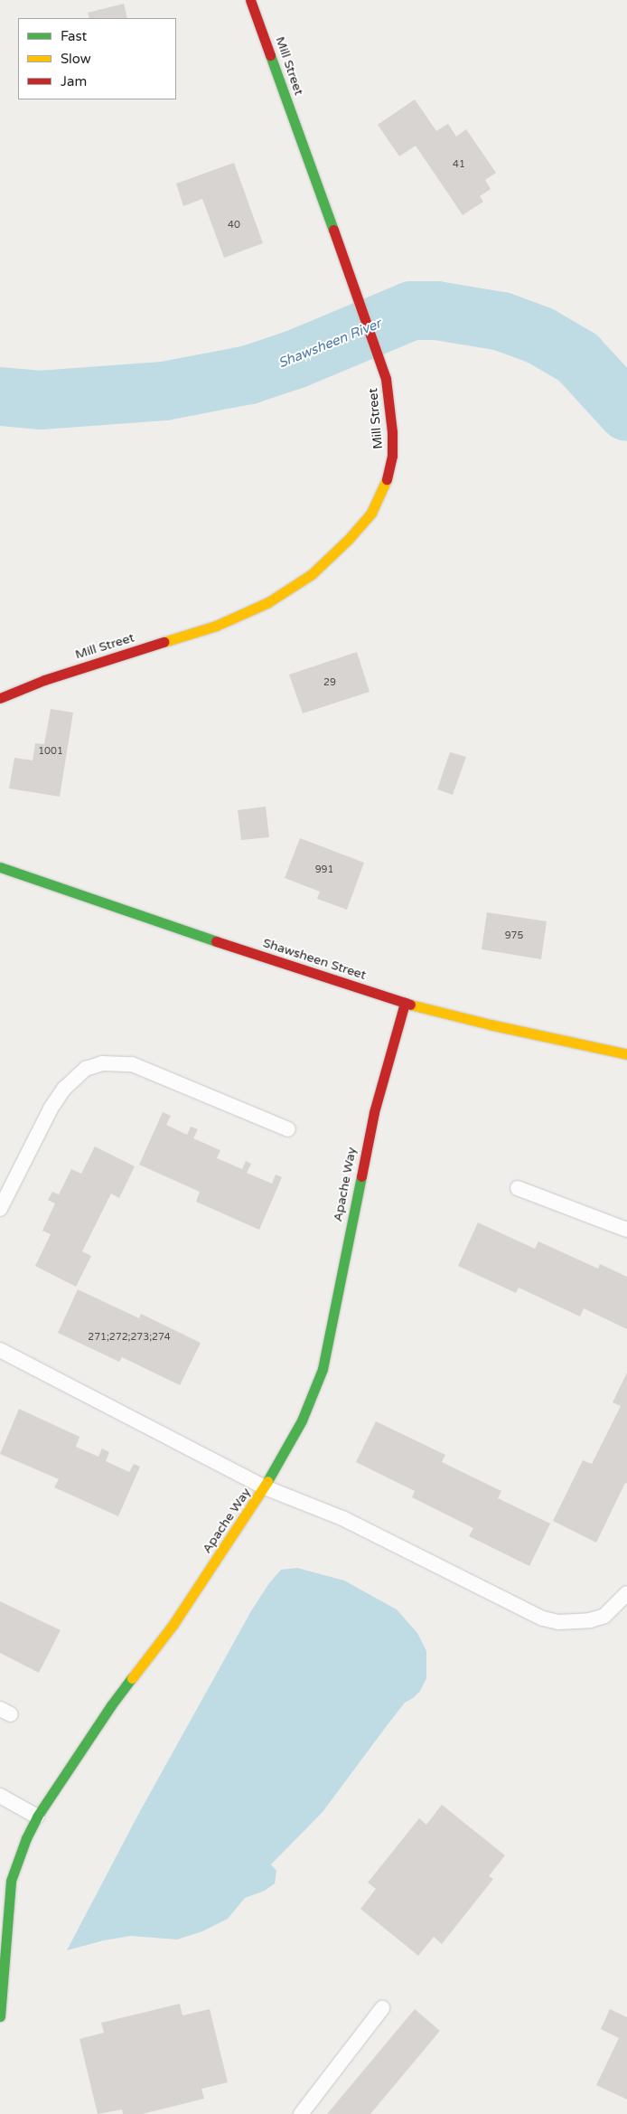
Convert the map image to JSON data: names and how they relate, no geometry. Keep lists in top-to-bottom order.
{
  "streets": {
    "street": ["Mill Street", "Shawsheen Street", "Apache Way"]
  },
  "crossings": [
    ["Shawsheen Street", "Apache Way"]
  ],
  "water": ["Shawsheen River"],
  "house_numbers": [
    "41",
    "40",
    "29",
    "1001",
    "991",
    "975",
    "271;272;273;274"
  ],
  "legend": ["Fast", "Slow", "Jam"]
}
